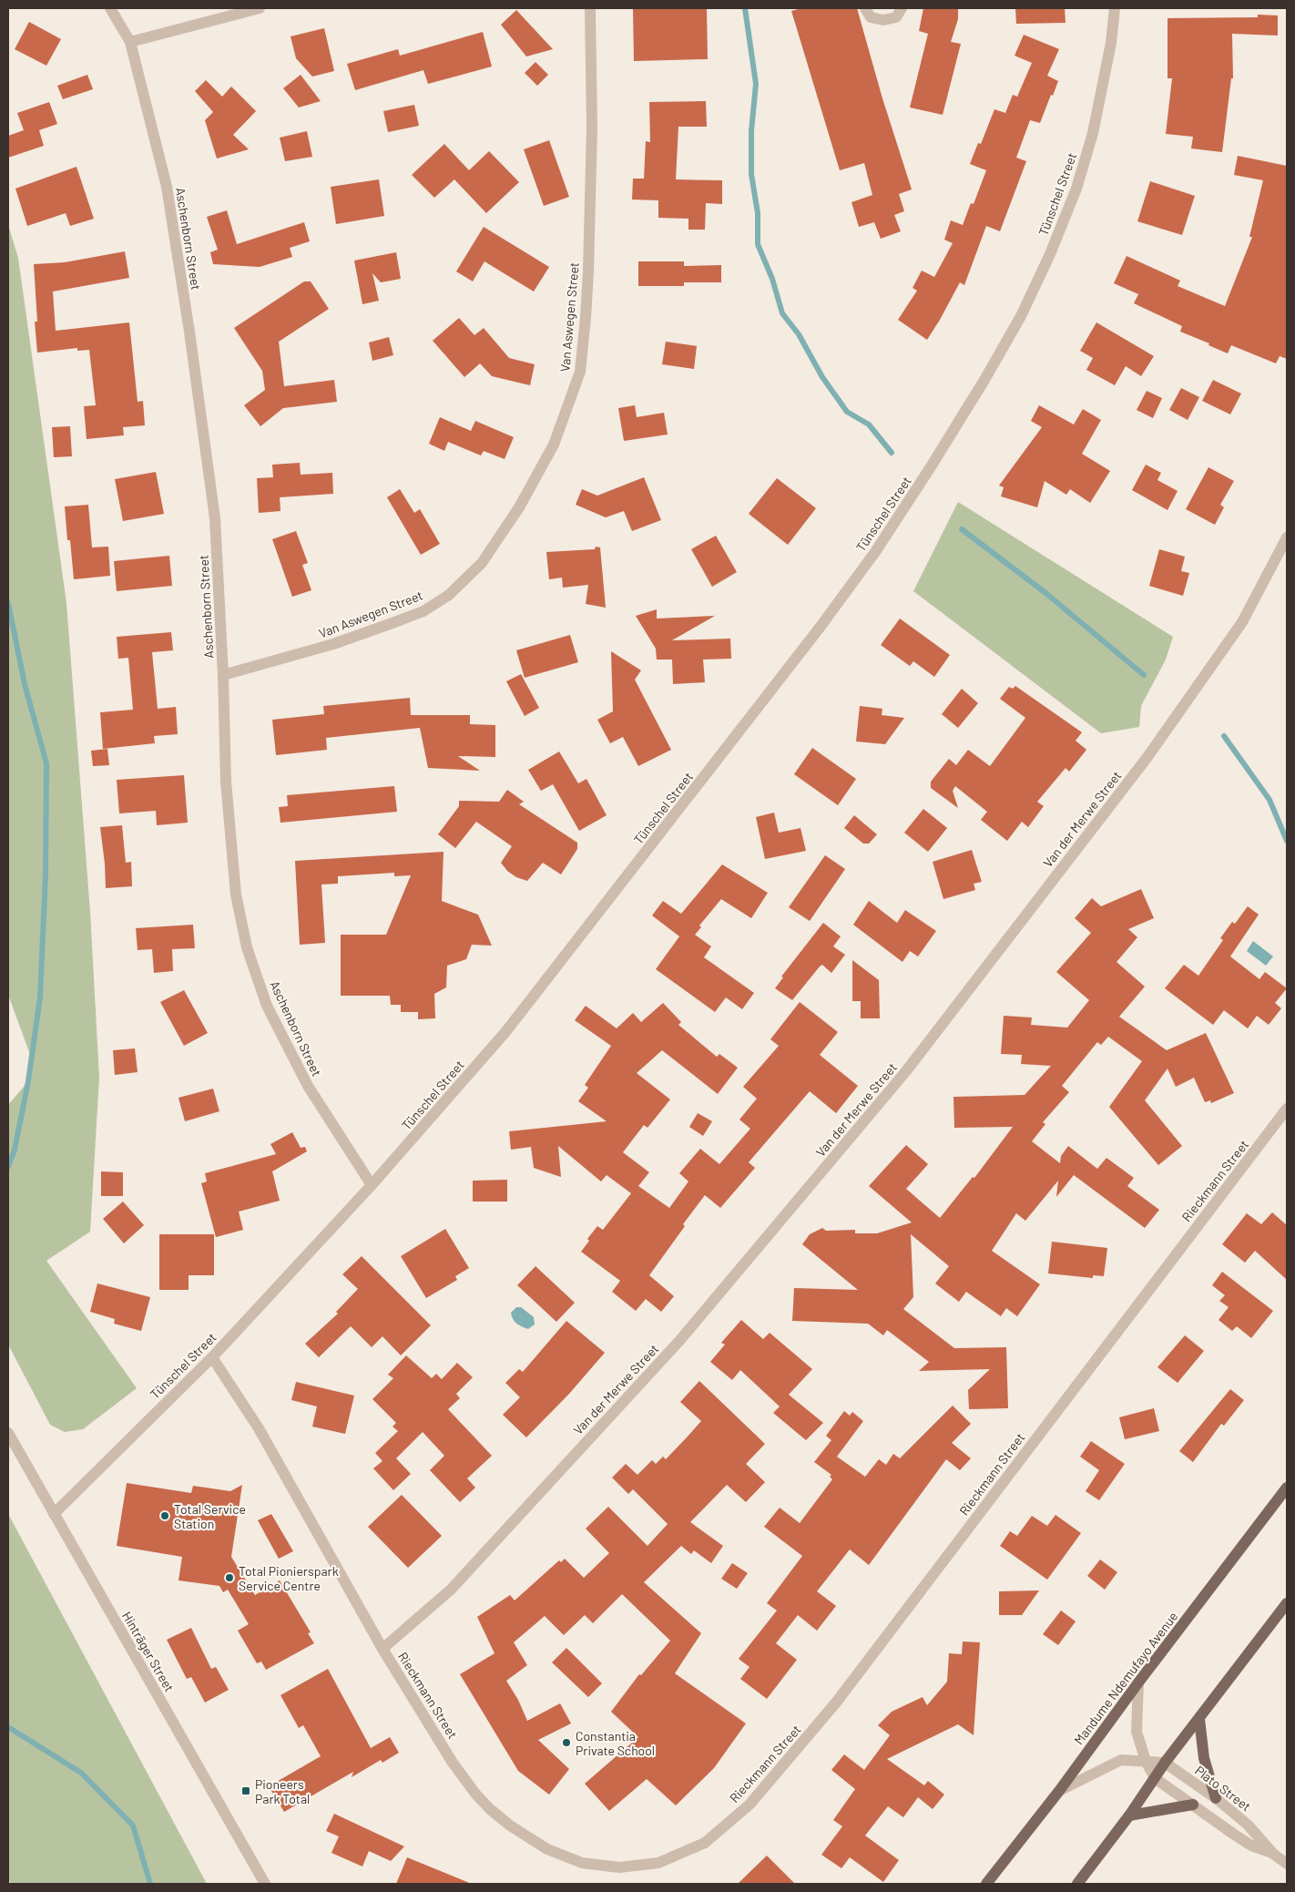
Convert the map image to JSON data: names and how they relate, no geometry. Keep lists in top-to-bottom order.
{
  "streets": {
    "main road": ["Mandume Ndemufayo Avenue"],
    "street": [
      "Tünschel Street",
      "Aschenborn Street",
      "Van Aswegen Street",
      "Van der Merwe Street",
      "Rieckmann Street",
      "Hinträger Street",
      "Plato Street"
    ]
  },
  "crossings": [
    ["Tünschel Street", "Aschenborn Street"],
    ["Tünschel Street", "Rieckmann Street"],
    ["Tünschel Street", "Hinträger Street"],
    ["Aschenborn Street", "Van Aswegen Street"],
    ["Van der Merwe Street", "Rieckmann Street"],
    ["Mandume Ndemufayo Avenue", "Plato Street"]
  ],
  "places": {
    "other": ["Total Service Station", "Total Pionierspark Service Centre", "Constantia Private School"],
    "transit": ["Pioneers Park Total"]
  }
}
